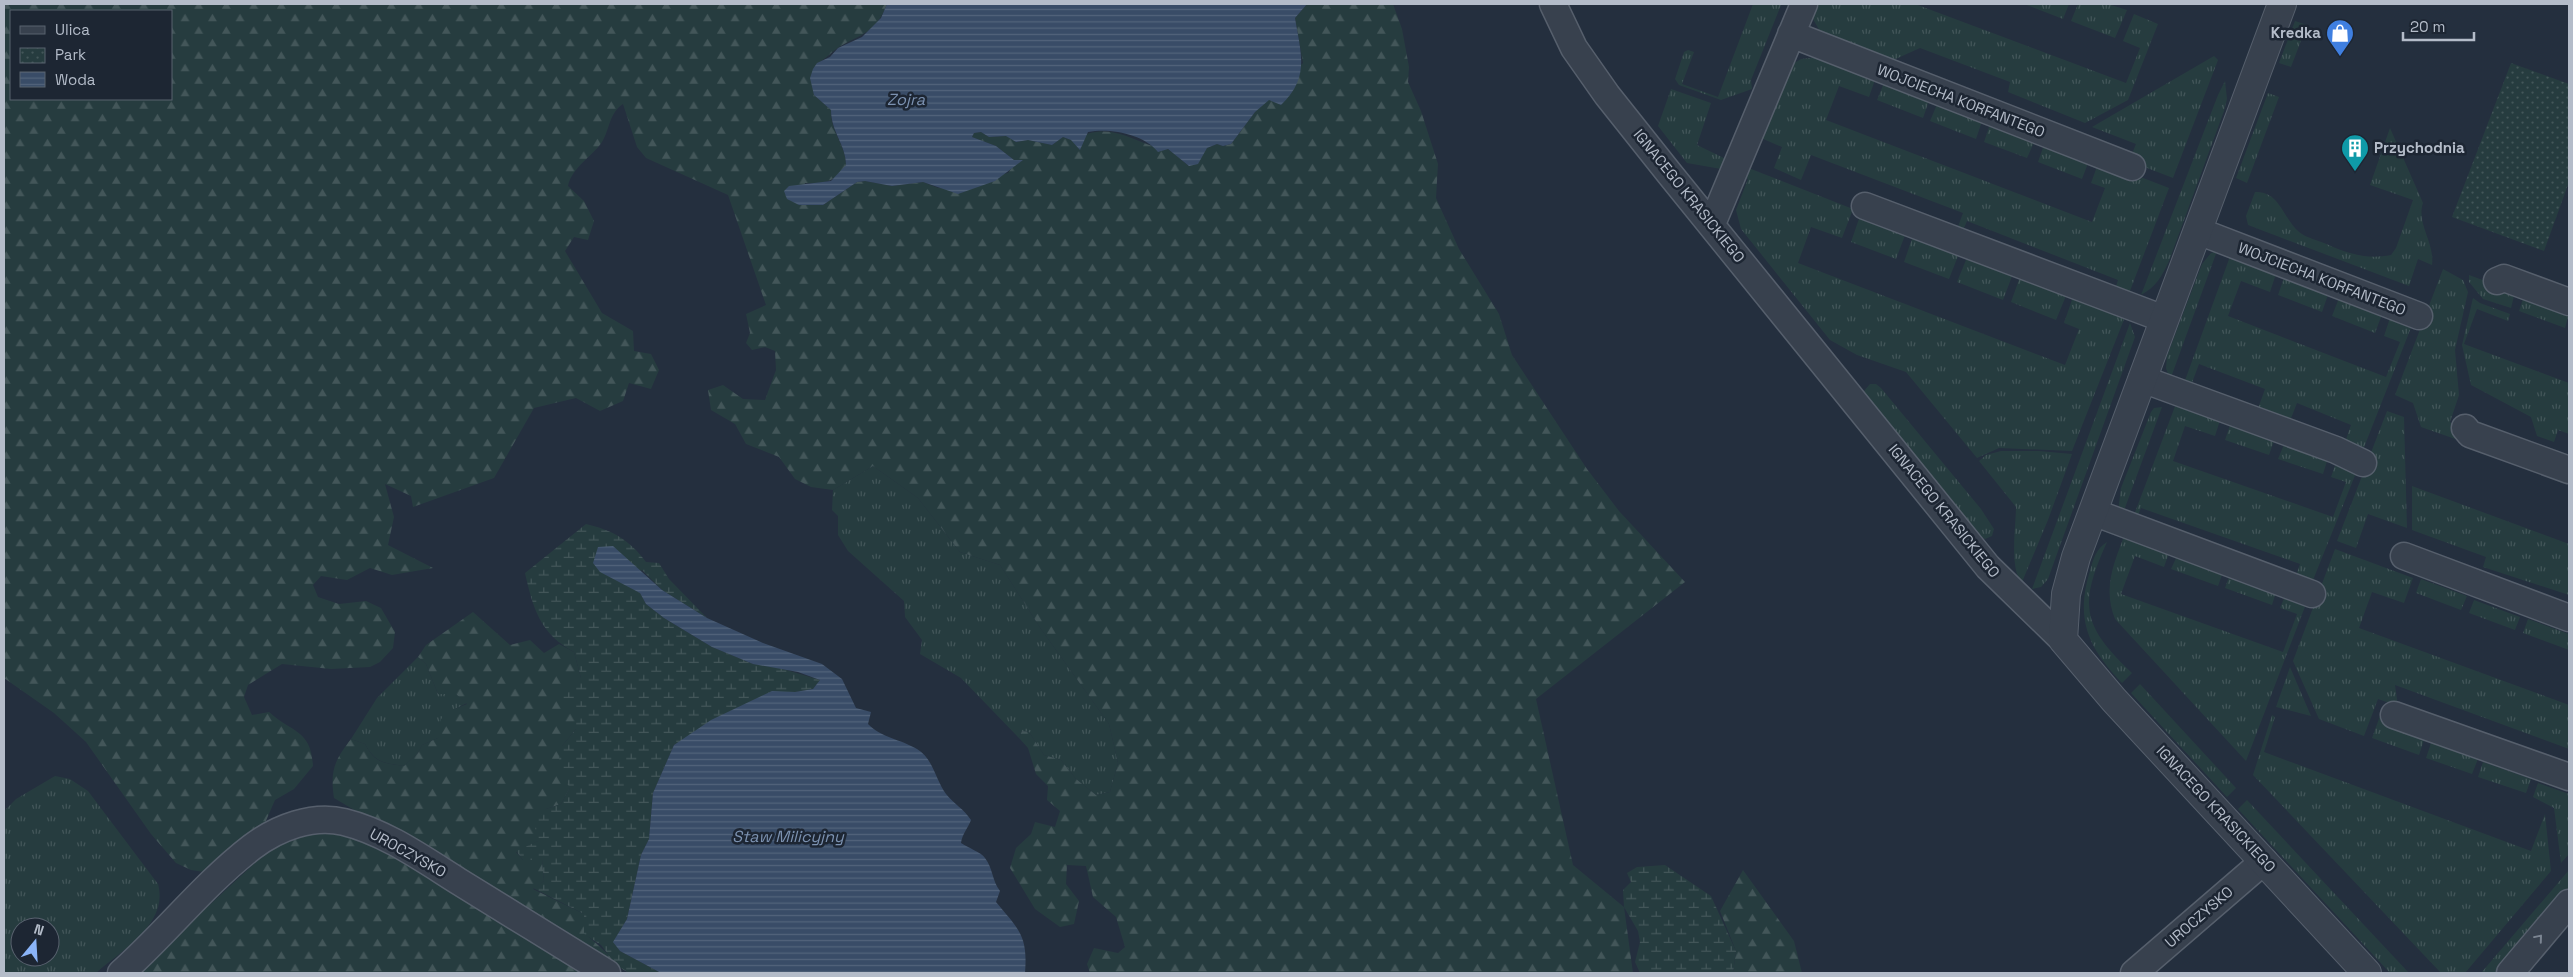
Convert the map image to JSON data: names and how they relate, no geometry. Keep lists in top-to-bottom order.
{
  "streets": {
    "street": ["WOJCIECHA KORFANTEGO", "IGNACEGO KRASICKIEGO", "UROCZYSKO"]
  },
  "crossings": [
    ["IGNACEGO KRASICKIEGO", "UROCZYSKO"]
  ],
  "water": ["Zojra", "Staw Milicyjny"],
  "places": {
    "shop": ["Kredka"],
    "building": ["Przychodnia"]
  },
  "legend": ["Ulica", "Park", "Woda"],
  "scale_bar": "20 m",
  "north": "top"
}
